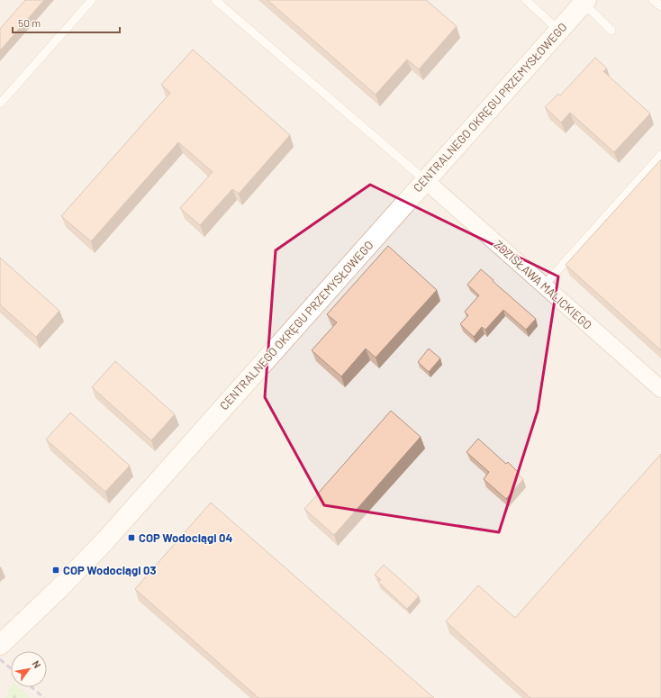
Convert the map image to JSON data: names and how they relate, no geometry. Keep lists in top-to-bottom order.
{
  "streets": {
    "street": ["CENTRALNEGO OKRĘGU PRZEMYSŁOWEGO", "ZDZISŁAWA MALICKIEGO"]
  },
  "crossings": [
    ["CENTRALNEGO OKRĘGU PRZEMYSŁOWEGO", "ZDZISŁAWA MALICKIEGO"]
  ],
  "places": {
    "transit": ["COP Wodociągi 04", "COP Wodociągi 03"]
  },
  "scale_bar": "50 m",
  "north": "top right"
}
